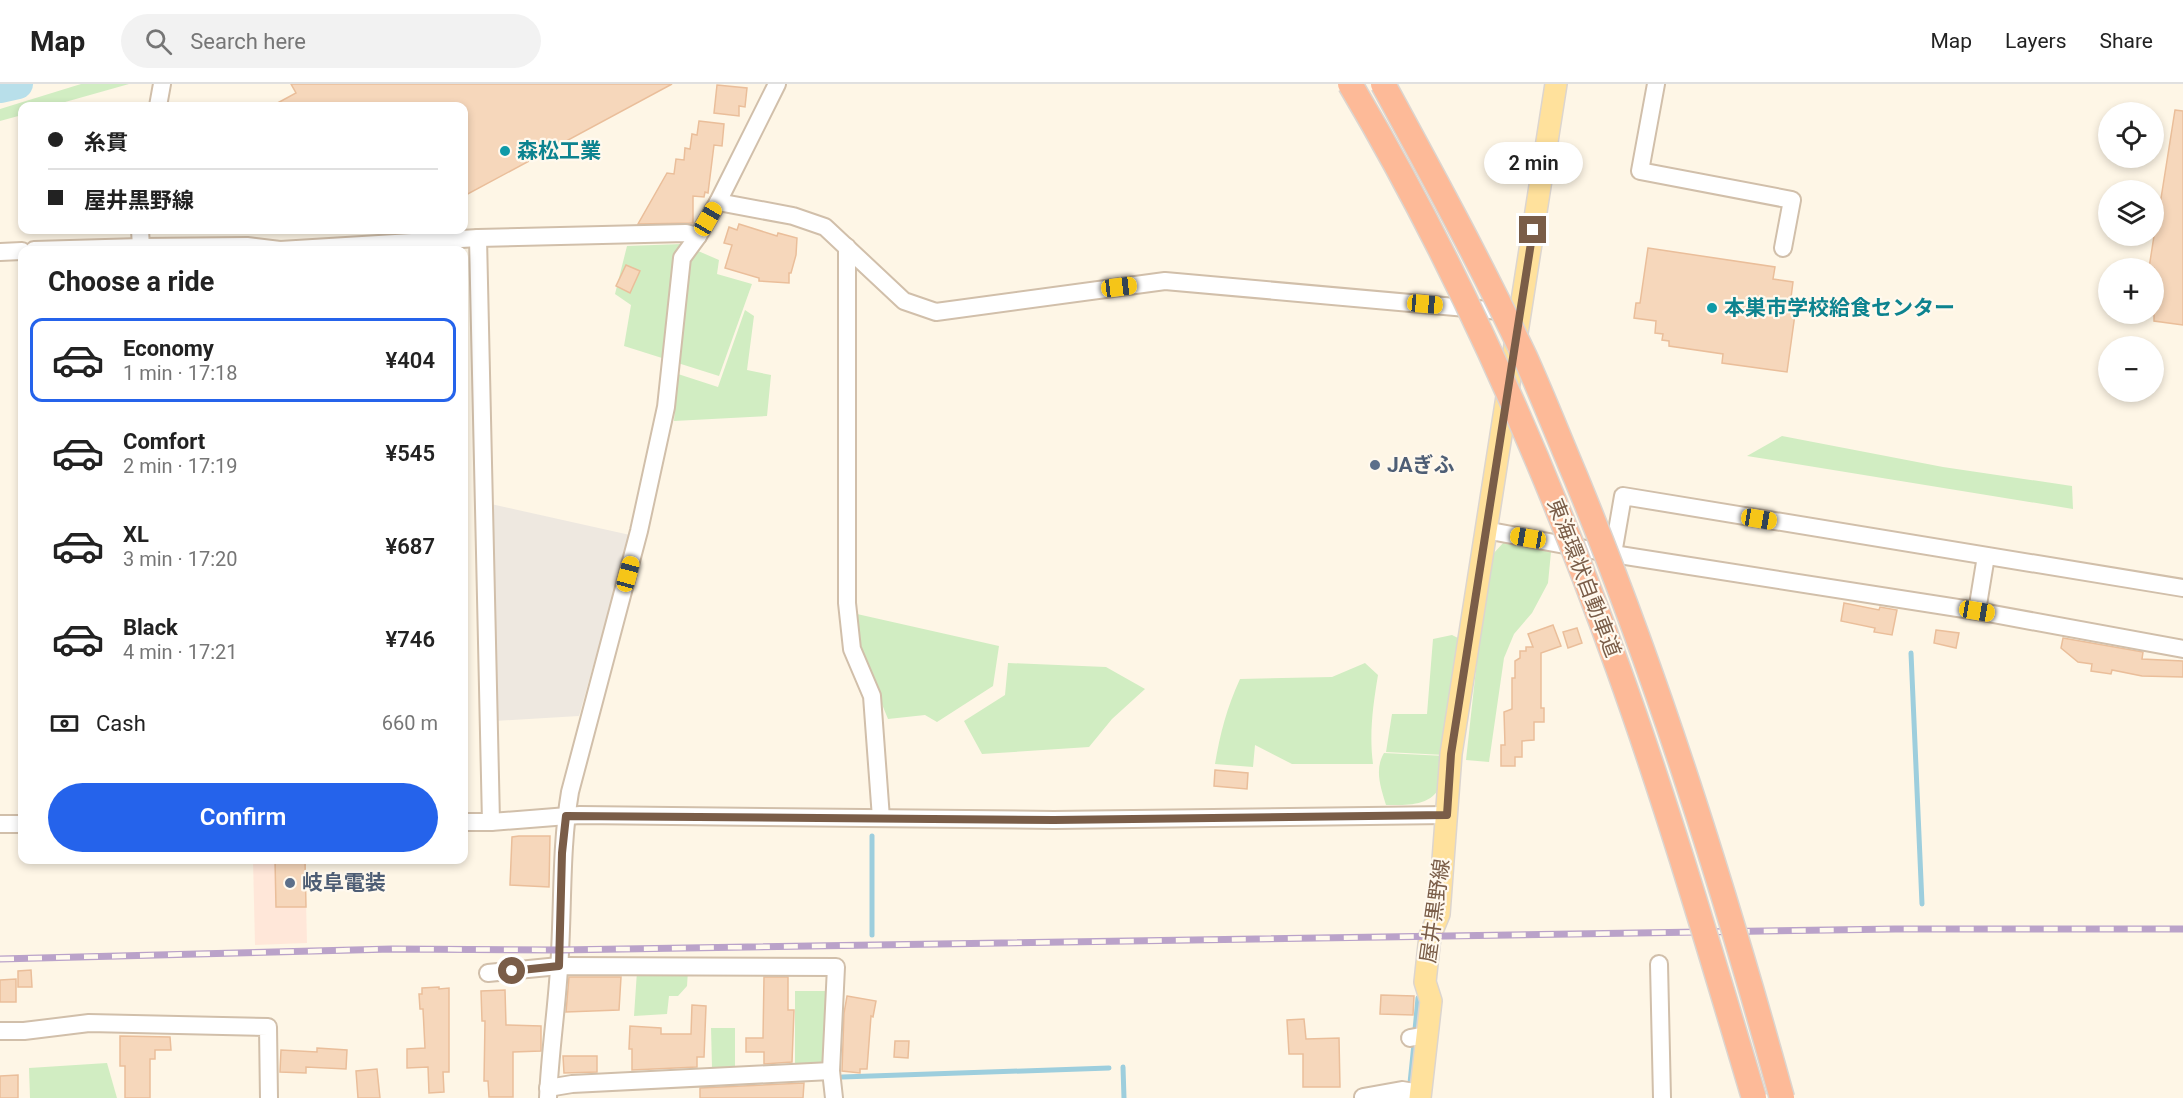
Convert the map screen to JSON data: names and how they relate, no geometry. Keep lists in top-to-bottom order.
{
  "streets": {
    "highway": ["東海環状自動車道"],
    "main road": ["屋井黒野線"]
  },
  "places": [
    "森松工業",
    "本巣市学校給食センター",
    "JAぎふ",
    "岐阜電装"
  ],
  "page": {
    "header": "Map",
    "search": "Search here",
    "nav": ["Map", "Layers", "Share"],
    "map_buttons": ["+", "−"],
    "banner": ["糸貫", "屋井黒野線"],
    "bubble": "2 min",
    "heading": "Choose a ride",
    "list": [
      {
        "name": "Economy",
        "note": "1 min · 17:18",
        "value": "¥404"
      },
      {
        "name": "Comfort",
        "note": "2 min · 17:19",
        "value": "¥545"
      },
      {
        "name": "XL",
        "note": "3 min · 17:20",
        "value": "¥687"
      },
      {
        "name": "Black",
        "note": "4 min · 17:21",
        "value": "¥746"
      }
    ],
    "pay": ["Cash", "660 m"],
    "buttons": "Confirm"
  }
}
